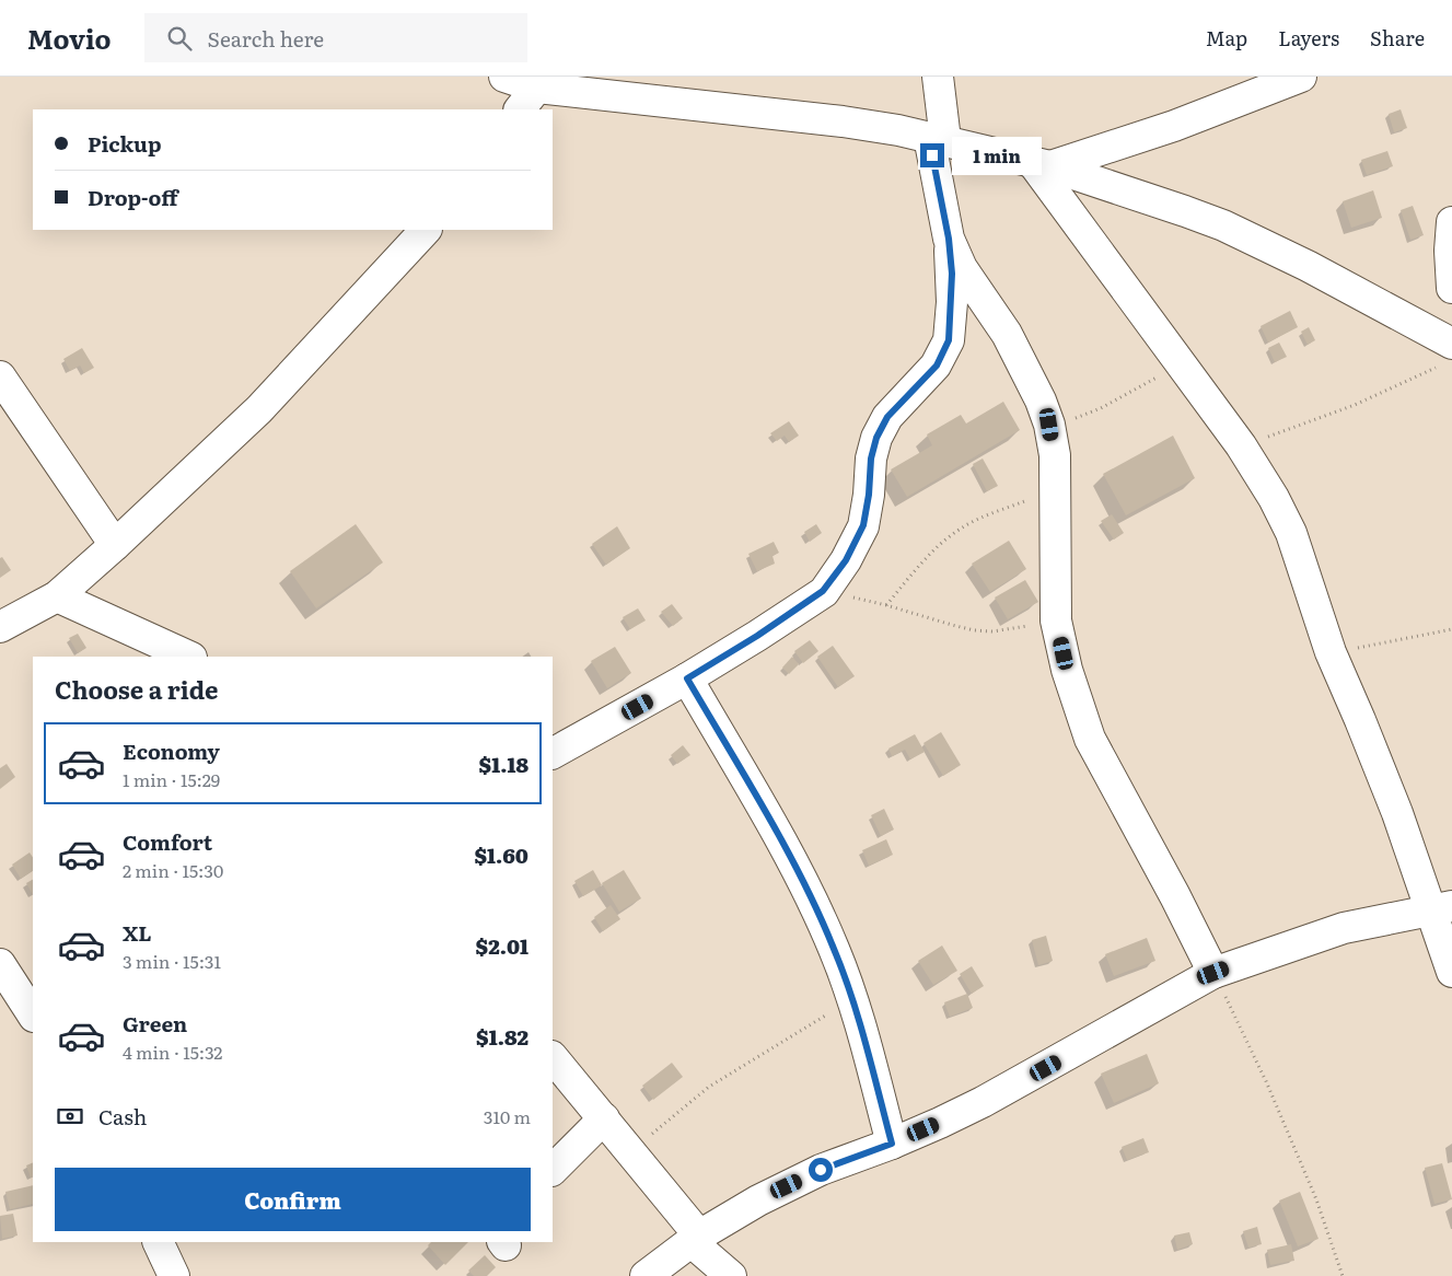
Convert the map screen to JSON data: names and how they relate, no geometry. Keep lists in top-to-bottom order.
{
  "page": {
    "header": "Movio",
    "search": "Search here",
    "nav": ["Map", "Layers", "Share"],
    "banner": ["Pickup", "Drop-off"],
    "bubble": "1 min",
    "heading": "Choose a ride",
    "list": [
      {
        "name": "Economy",
        "note": "1 min · 15:29",
        "value": "$1.18"
      },
      {
        "name": "Comfort",
        "note": "2 min · 15:30",
        "value": "$1.60"
      },
      {
        "name": "XL",
        "note": "3 min · 15:31",
        "value": "$2.01"
      },
      {
        "name": "Green",
        "note": "4 min · 15:32",
        "value": "$1.82"
      }
    ],
    "pay": ["Cash", "310 m"],
    "buttons": "Confirm"
  }
}
